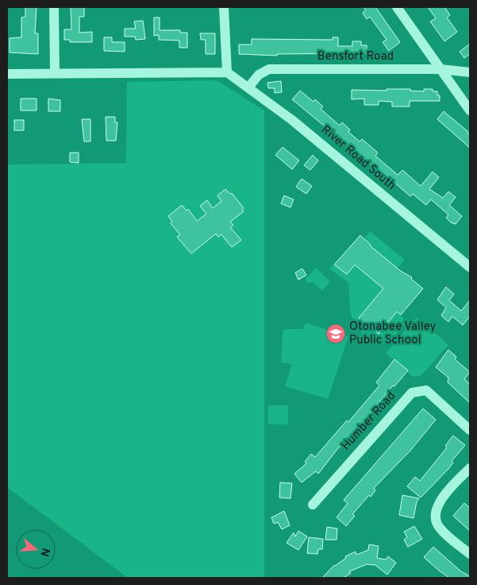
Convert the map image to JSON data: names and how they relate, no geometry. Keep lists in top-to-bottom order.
{
  "streets": {
    "street": ["Bensfort Road", "River Road South", "Humber Road"]
  },
  "crossings": [
    ["Bensfort Road", "River Road South"]
  ],
  "places": {
    "school or university": ["Otonabee Valley Public School"]
  },
  "north": "right"
}
